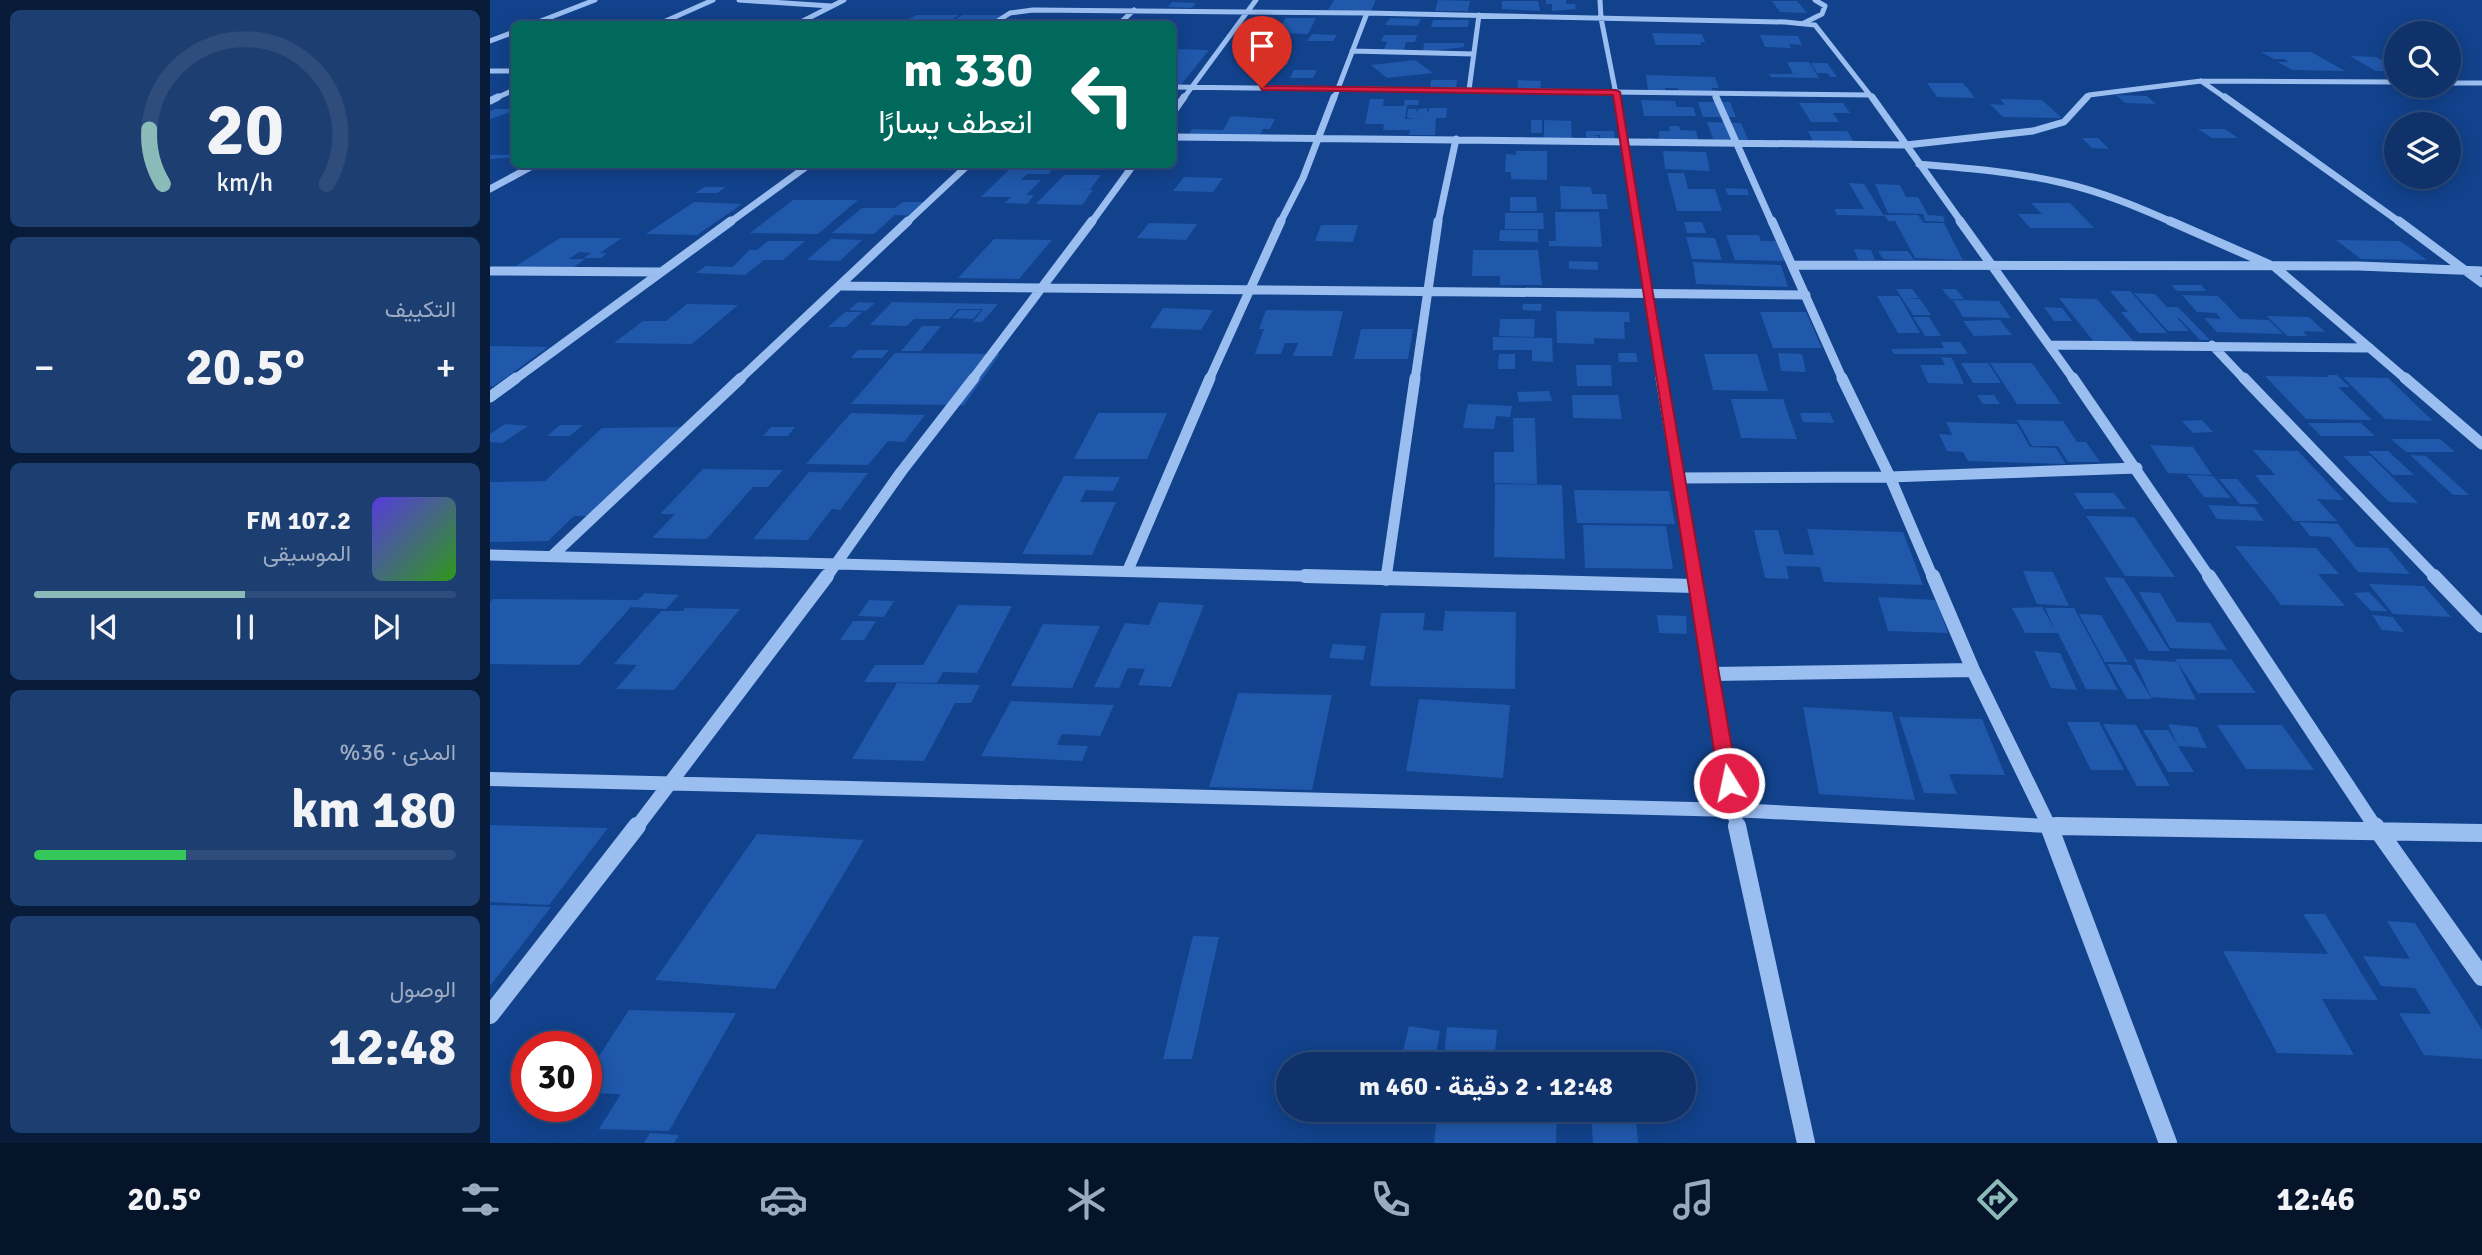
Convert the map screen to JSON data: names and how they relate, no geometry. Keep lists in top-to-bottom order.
{
  "page": {
    "turn": ["330 m", "انعطف يسارًا"],
    "tile": [
      "التكييف",
      ["المدى · 36%", "180 km"],
      ["الوصول", "12:48"]
    ],
    "heat": ["−", "20.5°", "+"],
    "song": ["107.2 FM", "الموسيقى"],
    "limit": "30",
    "trip": "12:48 · 2 دقيقة · 460 m",
    "tabs": ["12:46", "20.5°"],
    "gauge": ["20", "km/h"]
  }
}
